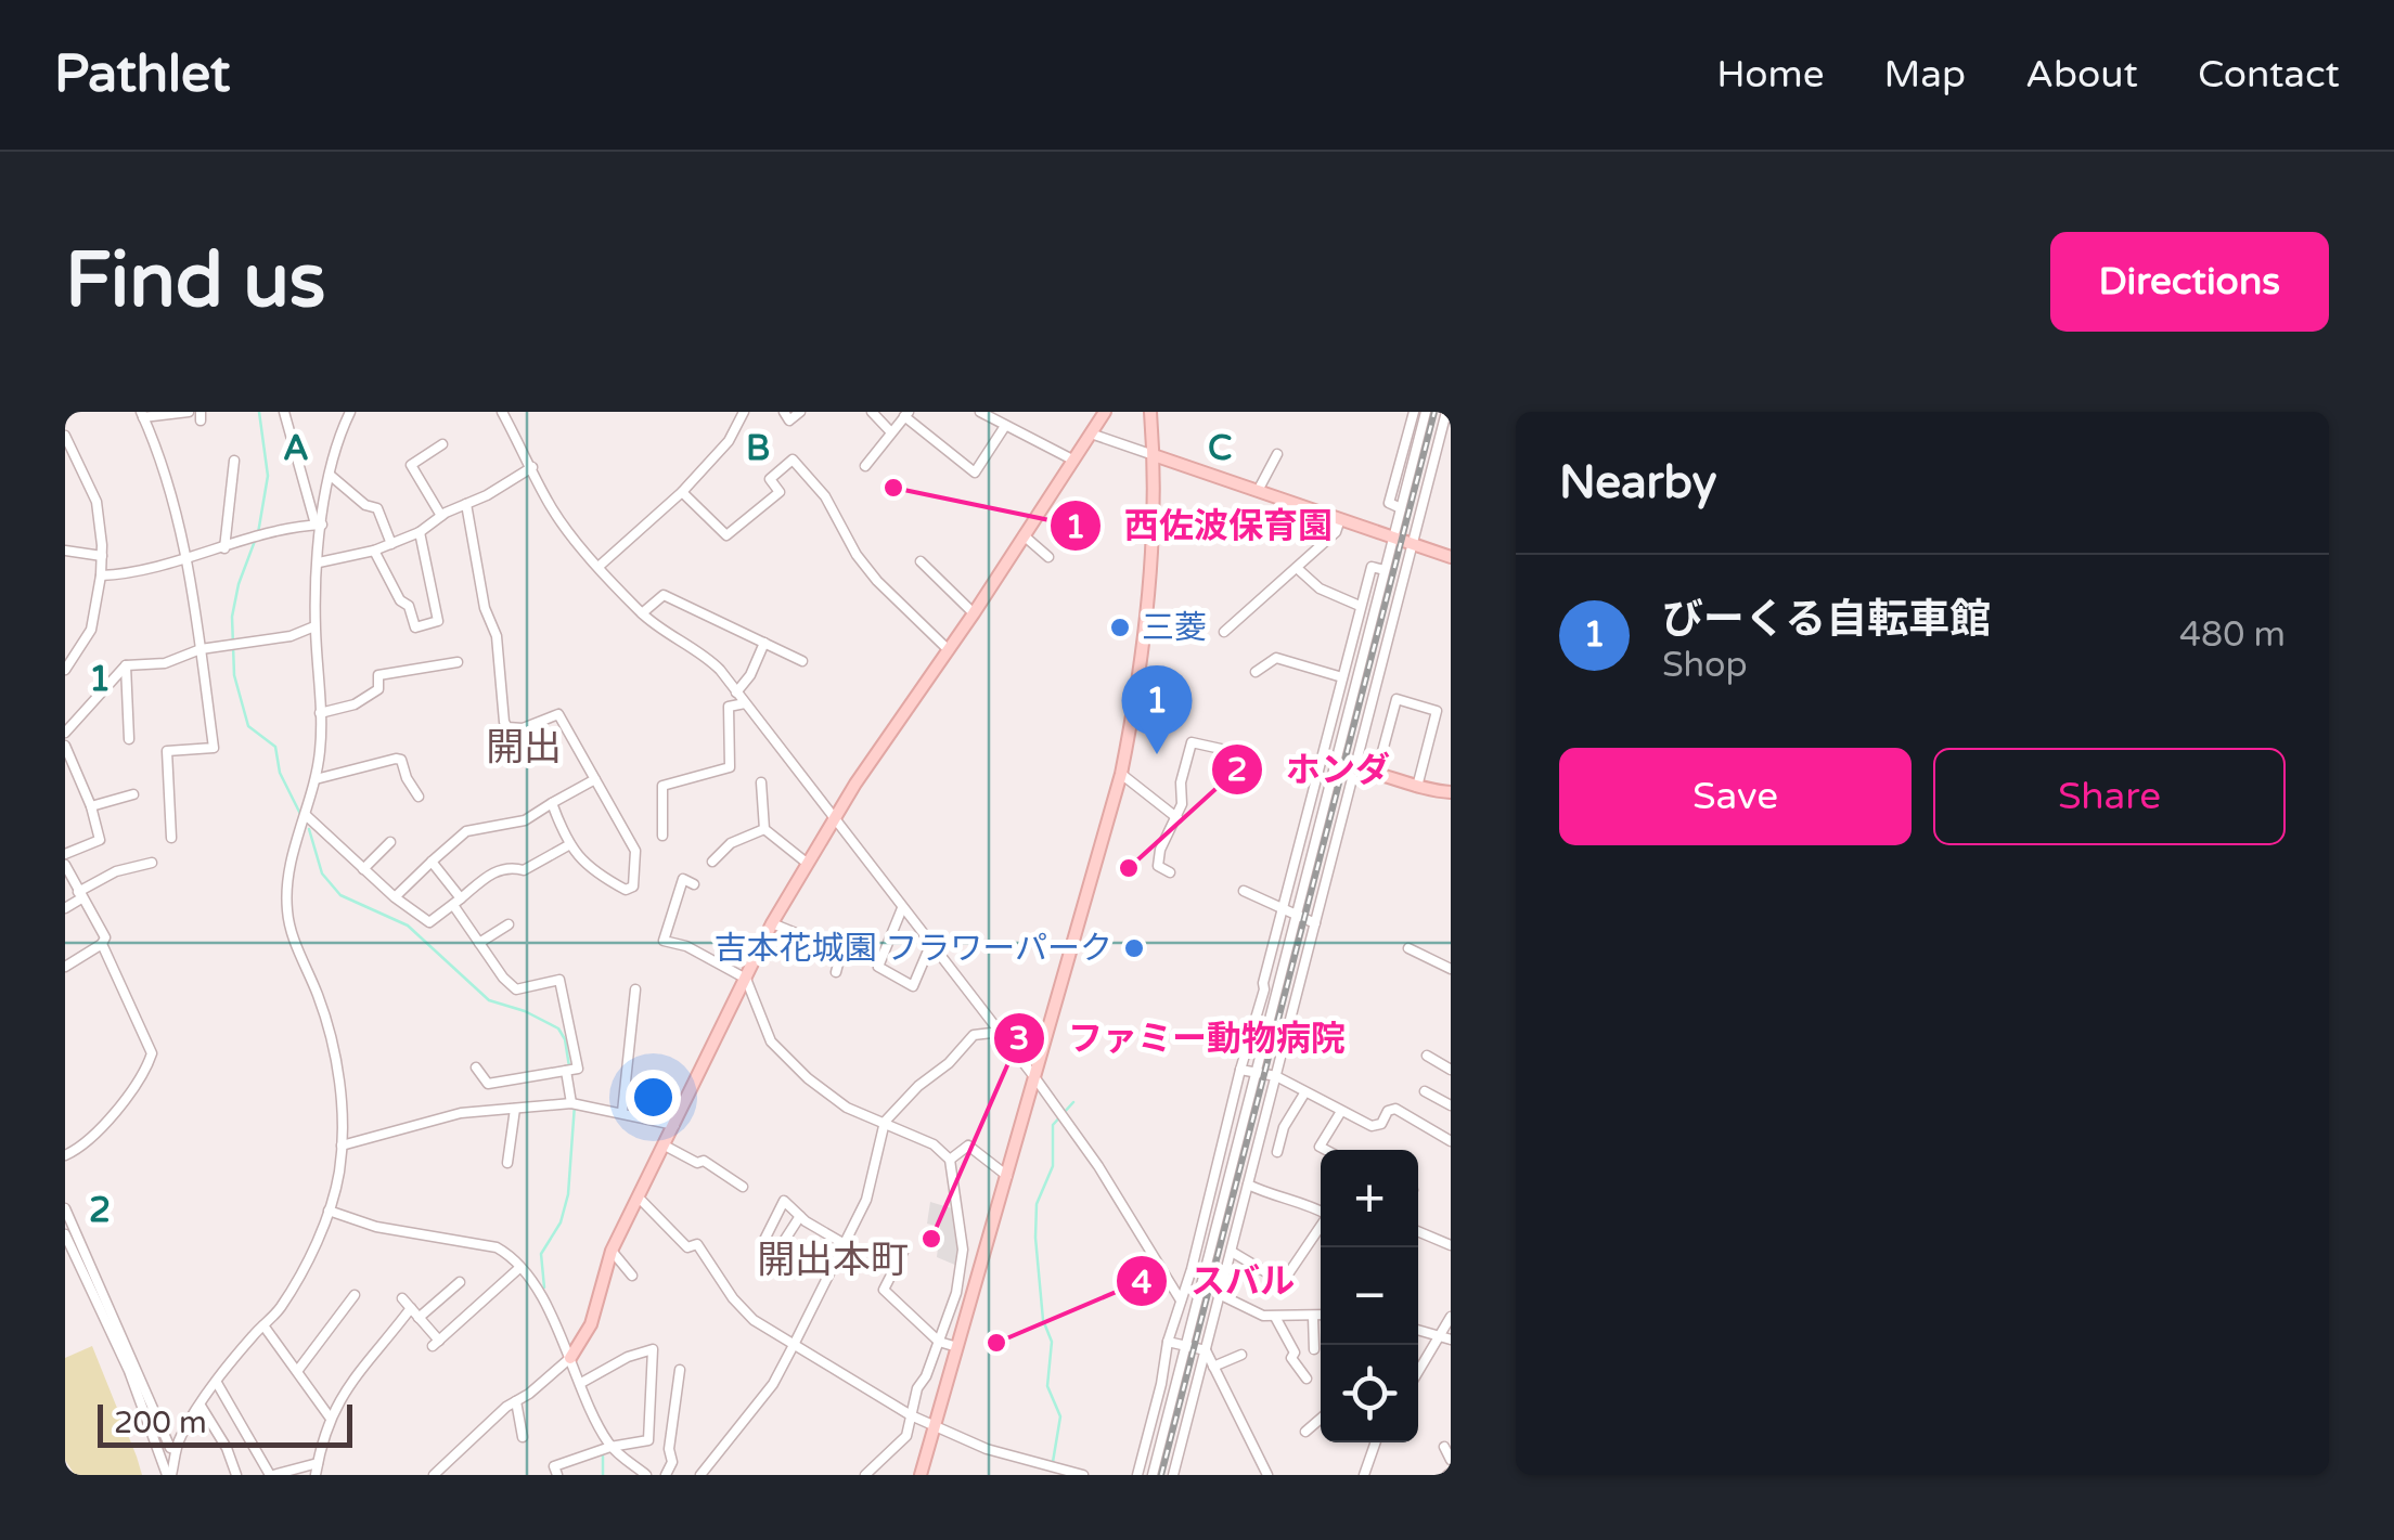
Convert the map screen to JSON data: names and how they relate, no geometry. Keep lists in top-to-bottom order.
{
  "districts": ["開出", "開出本町"],
  "places": [
    "西佐波保育園",
    "三菱",
    "ホンダ",
    "吉本花城園 フラワーパーク",
    "ファミー動物病院",
    "スバル"
  ],
  "scale_bar": "200 m",
  "page": {
    "header": "Pathlet",
    "nav": [
      "Home",
      "Map",
      "About",
      "Contact"
    ],
    "buttons": [
      "Directions",
      ["Save", "Share"]
    ],
    "title": "Find us",
    "heading": "Nearby",
    "list": [
      {
        "mark": "1",
        "name": "びーくる自転車館",
        "note": "Shop",
        "value": "480 m"
      }
    ],
    "pins": "1",
    "map_buttons": ["+", "−"],
    "scale": "200 m"
  },
  "grid": {
    "columns": ["A", "B", "C"],
    "rows": ["1", "2"]
  }
}
